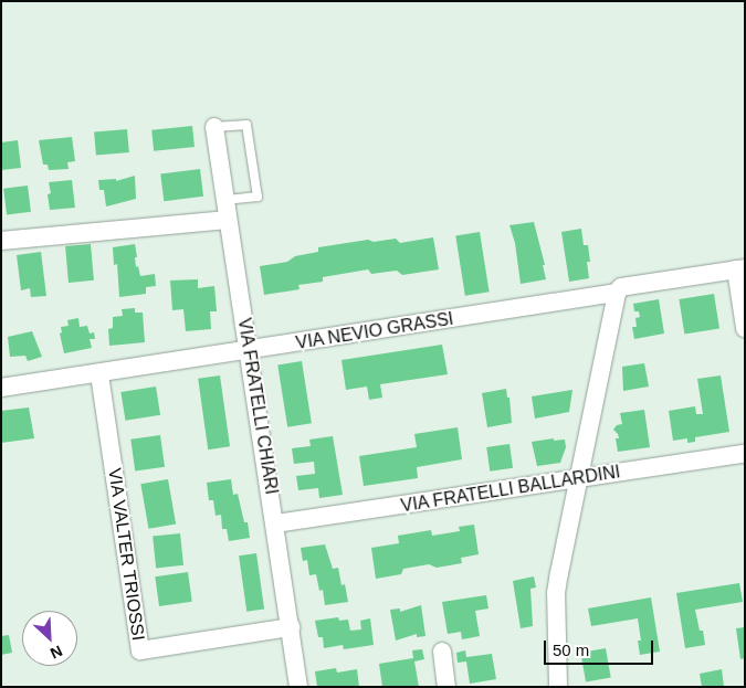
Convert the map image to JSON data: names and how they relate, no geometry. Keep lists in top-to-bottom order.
{
  "streets": {
    "street": [
      "VIA NEVIO GRASSI",
      "VIA FRATELLI CHIARI",
      "VIA FRATELLI BALLARDINI",
      "VIA VALTER TRIOSSI"
    ]
  },
  "crossings": [
    ["VIA NEVIO GRASSI", "VIA FRATELLI CHIARI"],
    ["VIA NEVIO GRASSI", "VIA VALTER TRIOSSI"],
    ["VIA FRATELLI CHIARI", "VIA FRATELLI BALLARDINI"],
    ["VIA FRATELLI CHIARI", "VIA VALTER TRIOSSI"]
  ],
  "scale_bar": "50 m",
  "north": "bottom right"
}
